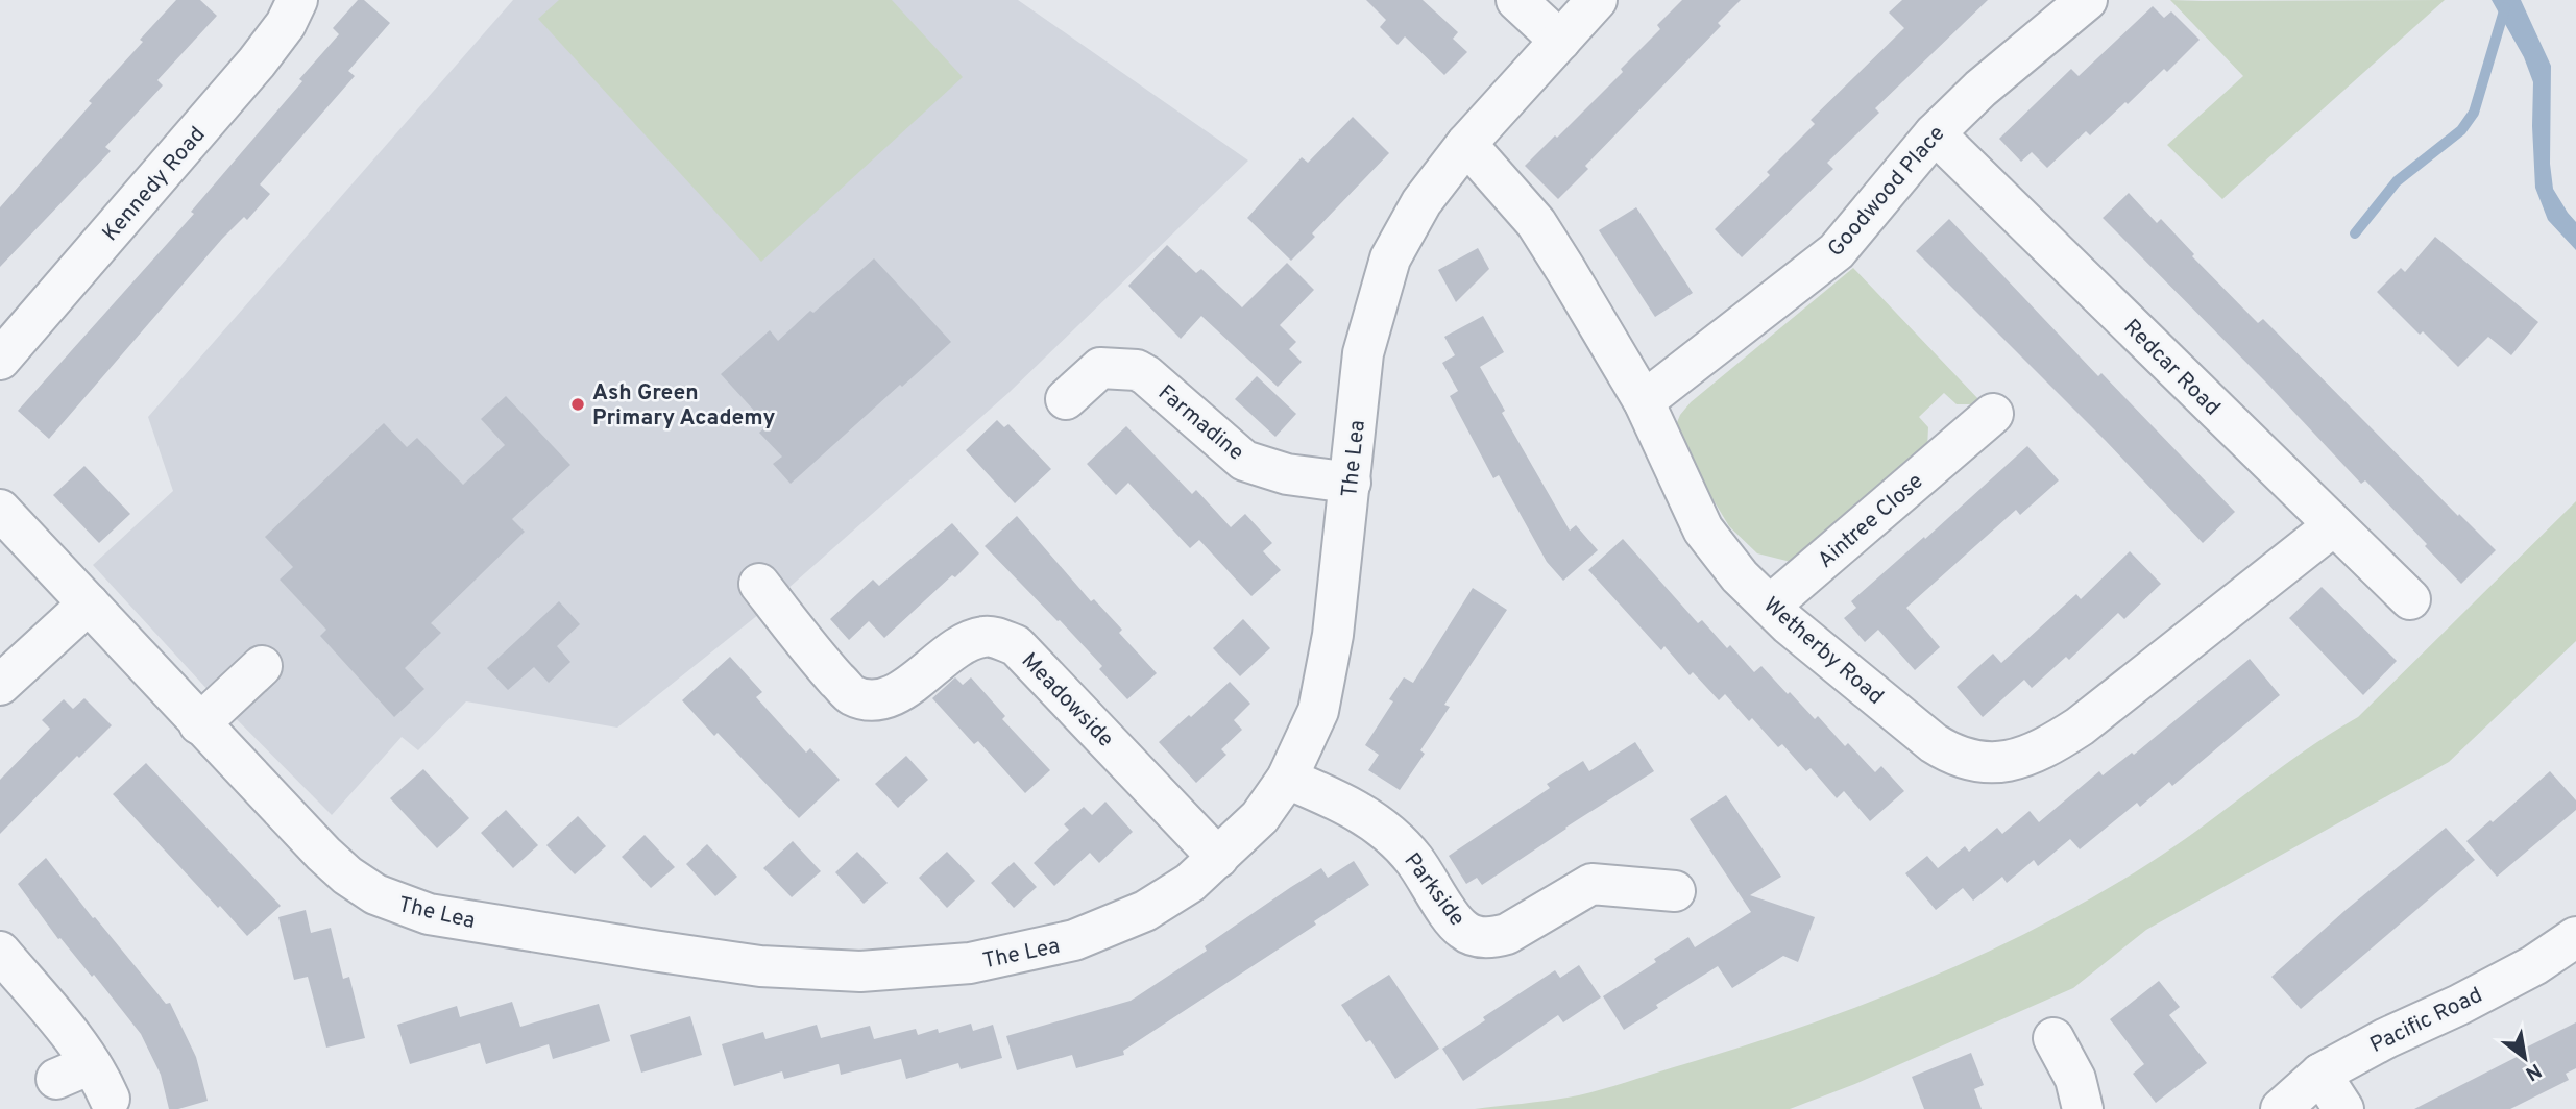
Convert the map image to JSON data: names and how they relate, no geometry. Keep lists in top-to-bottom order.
{
  "streets": {
    "street": [
      "Kennedy Road",
      "Goodwood Place",
      "Redcar Road",
      "Farmadine",
      "The Lea",
      "Aintree Close",
      "Wetherby Road",
      "Meadowside",
      "Parkside",
      "Pacific Road"
    ]
  },
  "crossings": [
    ["Goodwood Place", "Redcar Road"],
    ["Goodwood Place", "Wetherby Road"],
    ["Redcar Road", "Wetherby Road"],
    ["Farmadine", "The Lea"],
    ["The Lea", "Wetherby Road"],
    ["The Lea", "Meadowside"],
    ["The Lea", "Parkside"],
    ["Aintree Close", "Wetherby Road"]
  ],
  "places": ["Ash Green Primary Academy"],
  "north": "bottom right"
}
